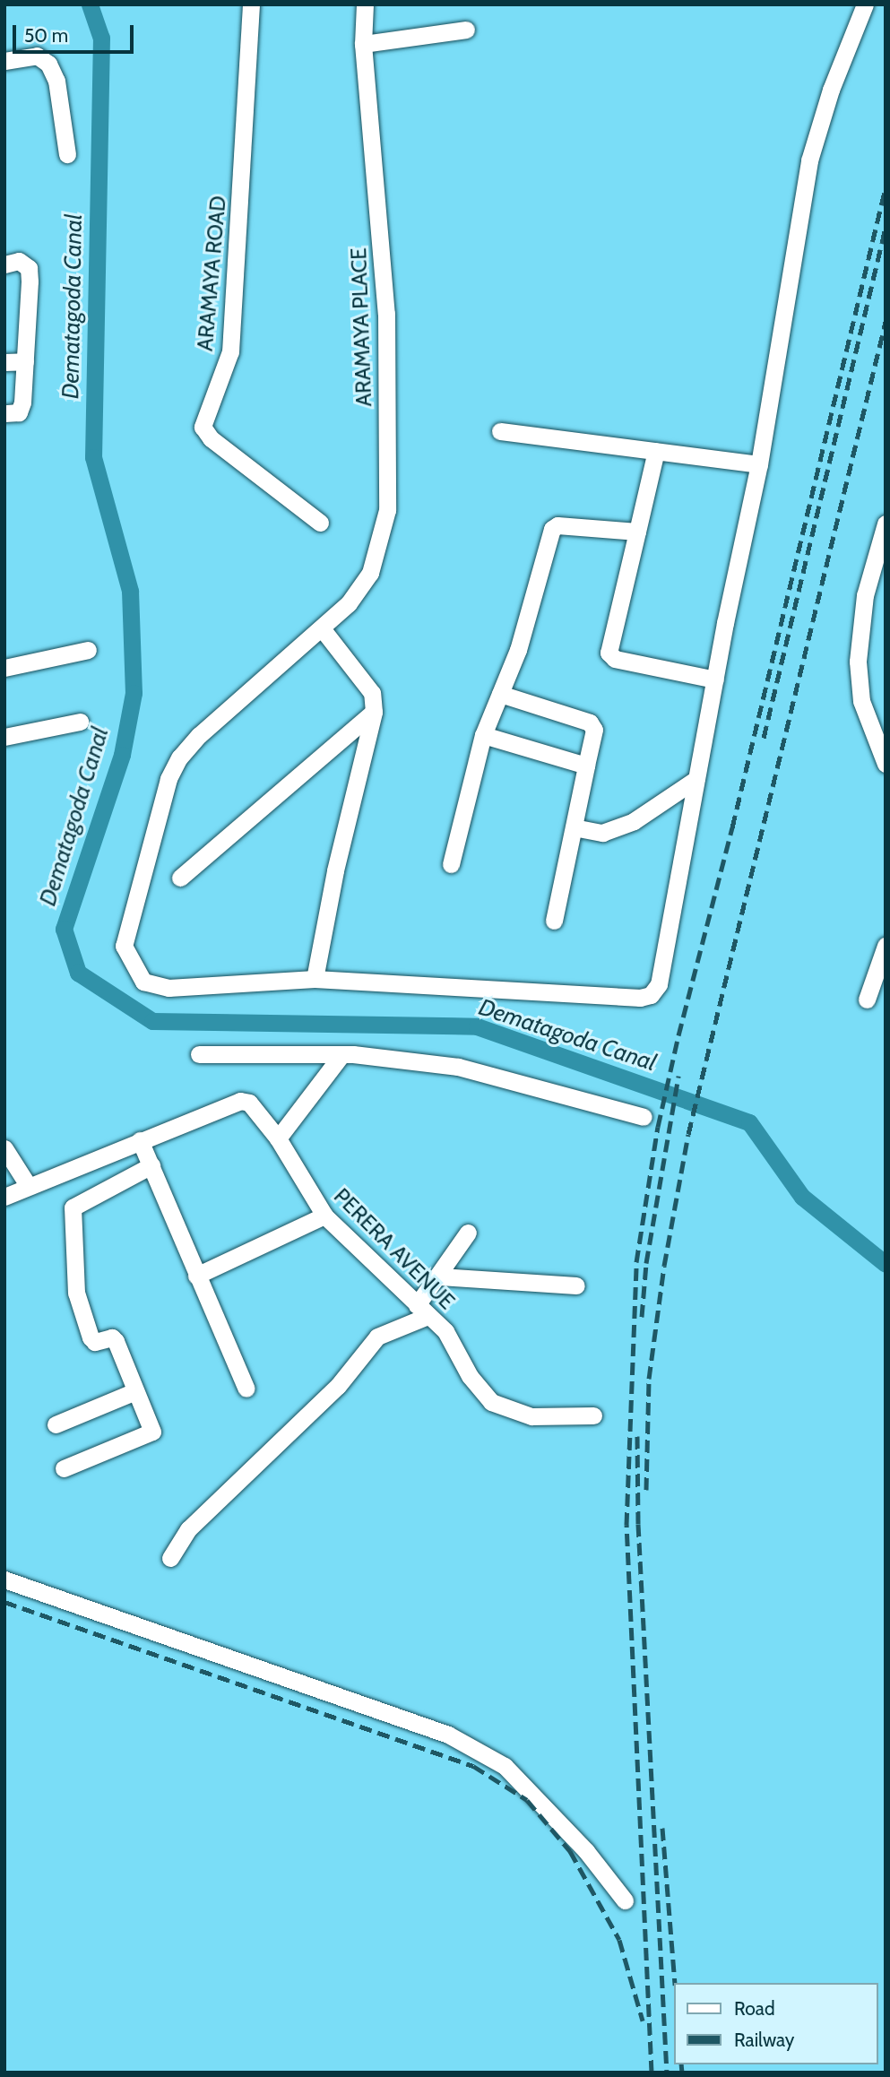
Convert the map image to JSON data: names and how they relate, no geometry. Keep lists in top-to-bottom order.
{
  "streets": {
    "street": ["ARAMAYA ROAD", "ARAMAYA PLACE", "PERERA AVENUE"]
  },
  "water": ["Dematagoda Canal"],
  "legend": ["Road", "Railway"],
  "scale_bar": "50 m"
}
